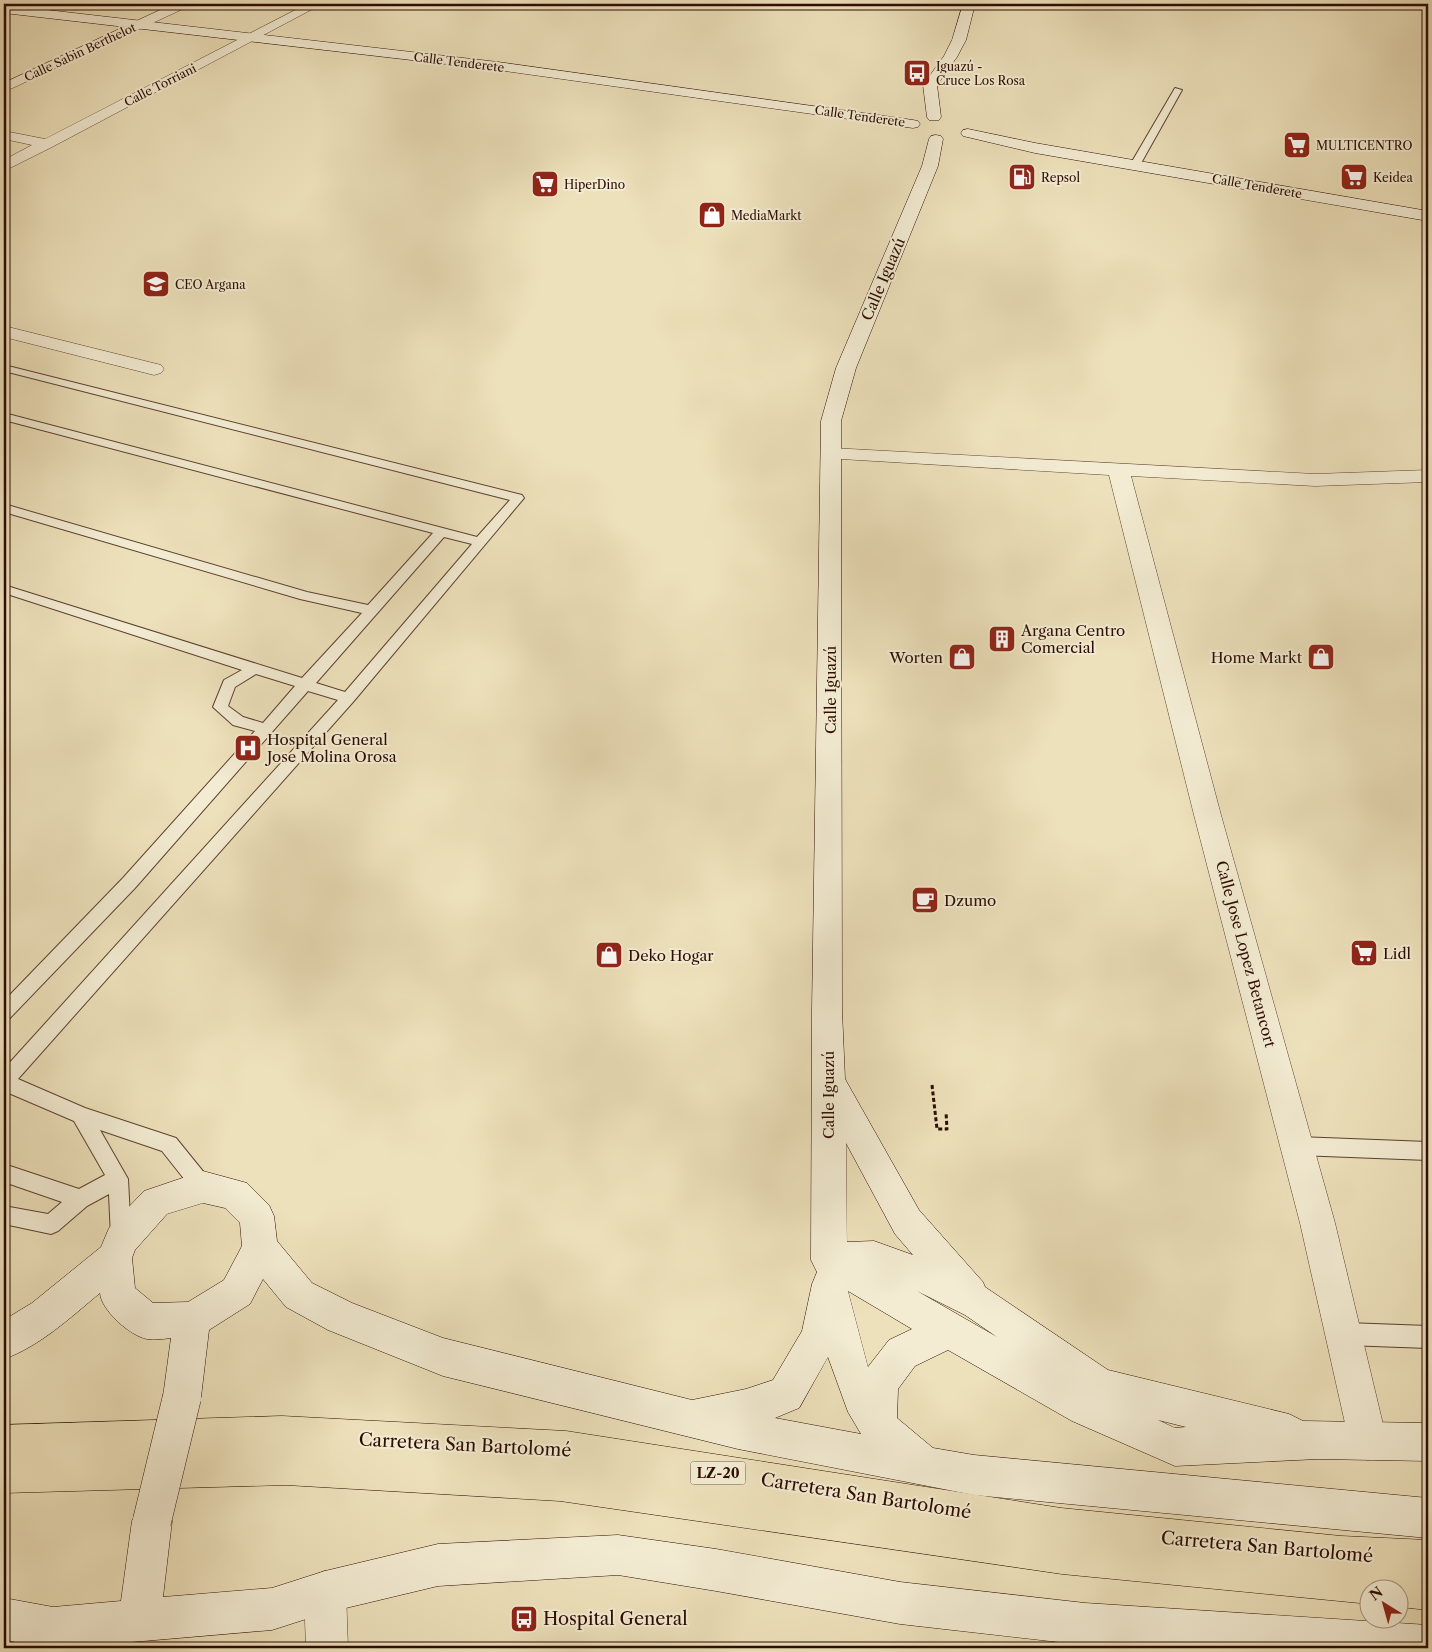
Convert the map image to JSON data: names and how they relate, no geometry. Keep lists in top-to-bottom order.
{
  "streets": {
    "main road": ["Carretera San Bartolomé", "LZ-20"],
    "street": [
      "Calle Sabin Berthelot",
      "Calle Tenderete",
      "Calle Torriani",
      "Calle Iguazú",
      "Calle Jose Lopez Betancort"
    ]
  },
  "crossings": [
    ["Calle Sabin Berthelot", "Calle Tenderete"],
    ["Calle Tenderete", "Calle Torriani"],
    ["Calle Tenderete", "Calle Iguazú"]
  ],
  "places": {
    "bus stop": ["Iguazú - Cruce Los Rosa", "Hospital General"],
    "supermarket": [
      "MULTICENTRO",
      "Keidea",
      "HiperDino",
      "Lidl"
    ],
    "fuel station": ["Repsol"],
    "shop": [
      "MediaMarkt",
      "Worten",
      "Home Markt",
      "Deko Hogar"
    ],
    "school or university": ["CEO Argana"],
    "building": ["Argana Centro Comercial"],
    "hospital": ["Hospital General Jose Molina Orosa"],
    "cafe": ["Dzumo"]
  },
  "north": "top left"
}
